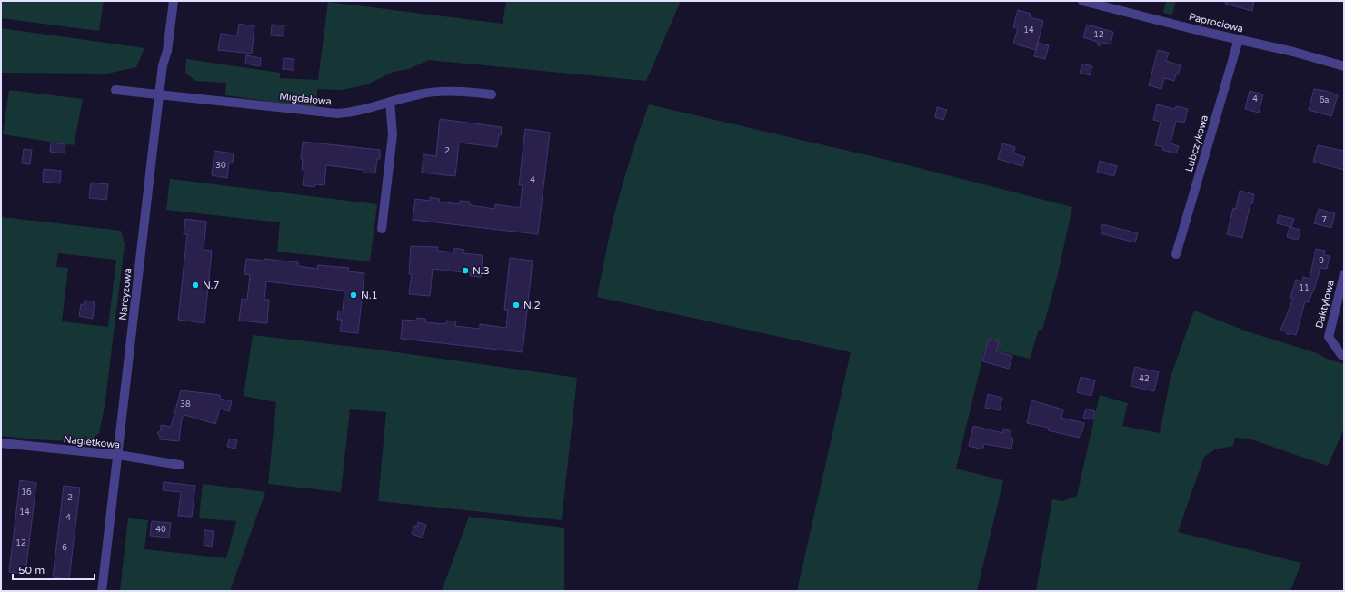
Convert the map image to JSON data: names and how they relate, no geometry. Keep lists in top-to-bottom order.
{
  "streets": {
    "street": [
      "Paprociowa",
      "Migdałowa",
      "Lubczykowa",
      "Narcyzowa",
      "Daktylowa",
      "Nagietkowa"
    ]
  },
  "crossings": [
    ["Paprociowa", "Lubczykowa"],
    ["Migdałowa", "Narcyzowa"],
    ["Narcyzowa", "Nagietkowa"]
  ],
  "places": [
    "N.3",
    "N.7",
    "N.1",
    "N.2"
  ],
  "house_numbers": [
    "14",
    "12",
    "4",
    "6a",
    "2",
    "30",
    "4",
    "7",
    "9",
    "11",
    "42",
    "38",
    "16",
    "2",
    "14",
    "4",
    "40",
    "12",
    "6"
  ],
  "scale_bar": "50 m"
}
